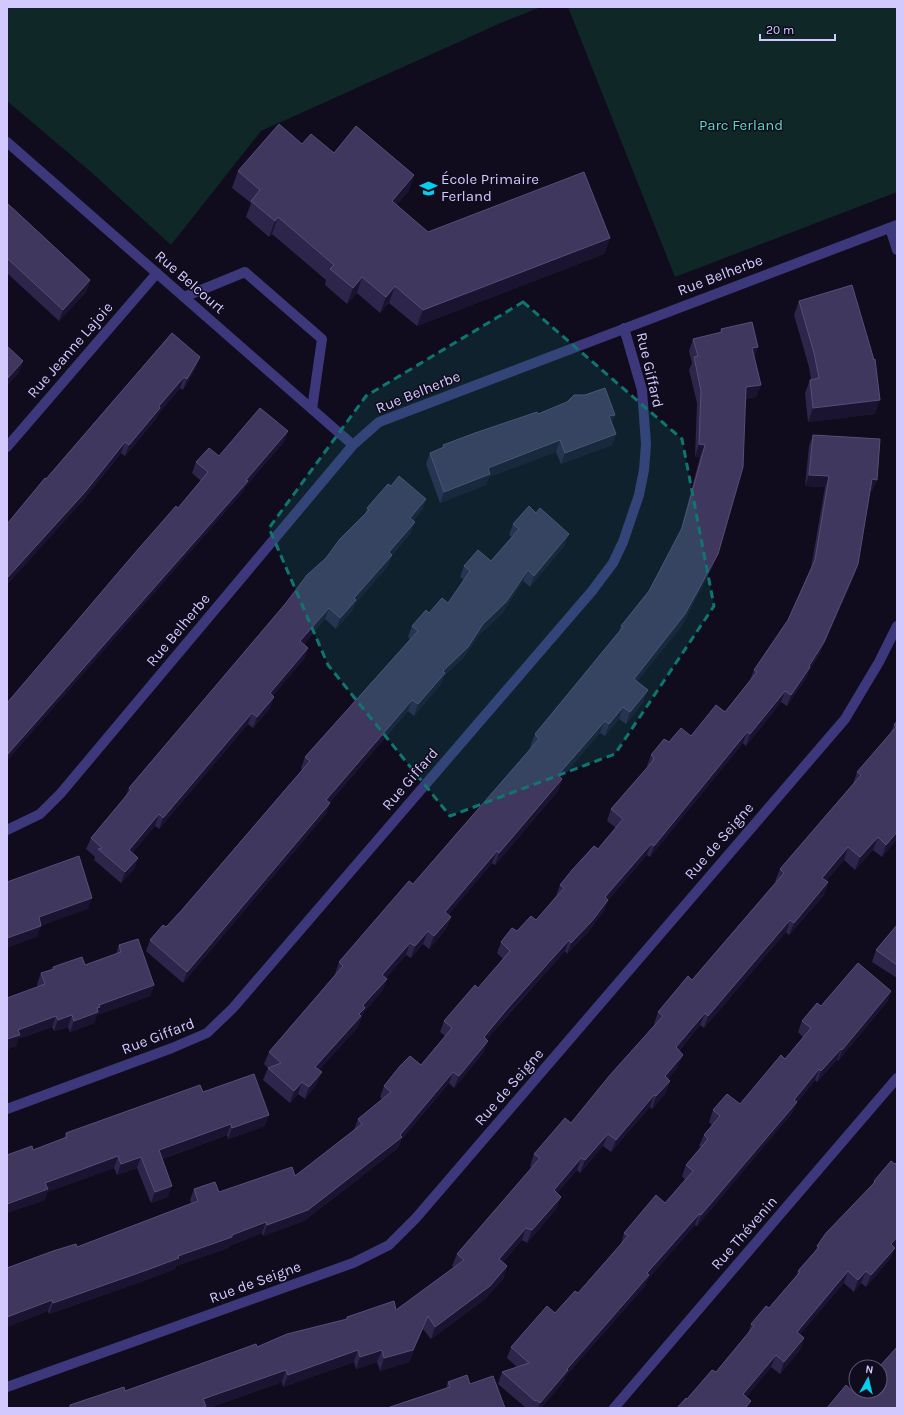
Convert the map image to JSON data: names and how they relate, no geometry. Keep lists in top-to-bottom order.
{
  "streets": {
    "street": [
      "Rue Belherbe",
      "Rue Belcourt",
      "Rue Jeanne Lajoie",
      "Rue Giffard",
      "Rue de Seigne",
      "Rue Thévenin"
    ]
  },
  "crossings": [
    ["Rue Belherbe", "Rue Belcourt"],
    ["Rue Belherbe", "Rue Giffard"],
    ["Rue Belcourt", "Rue Jeanne Lajoie"]
  ],
  "parks": ["Parc Ferland"],
  "places": {
    "school or university": ["École Primaire Ferland"]
  },
  "scale_bar": "20 m",
  "north": "top"
}
